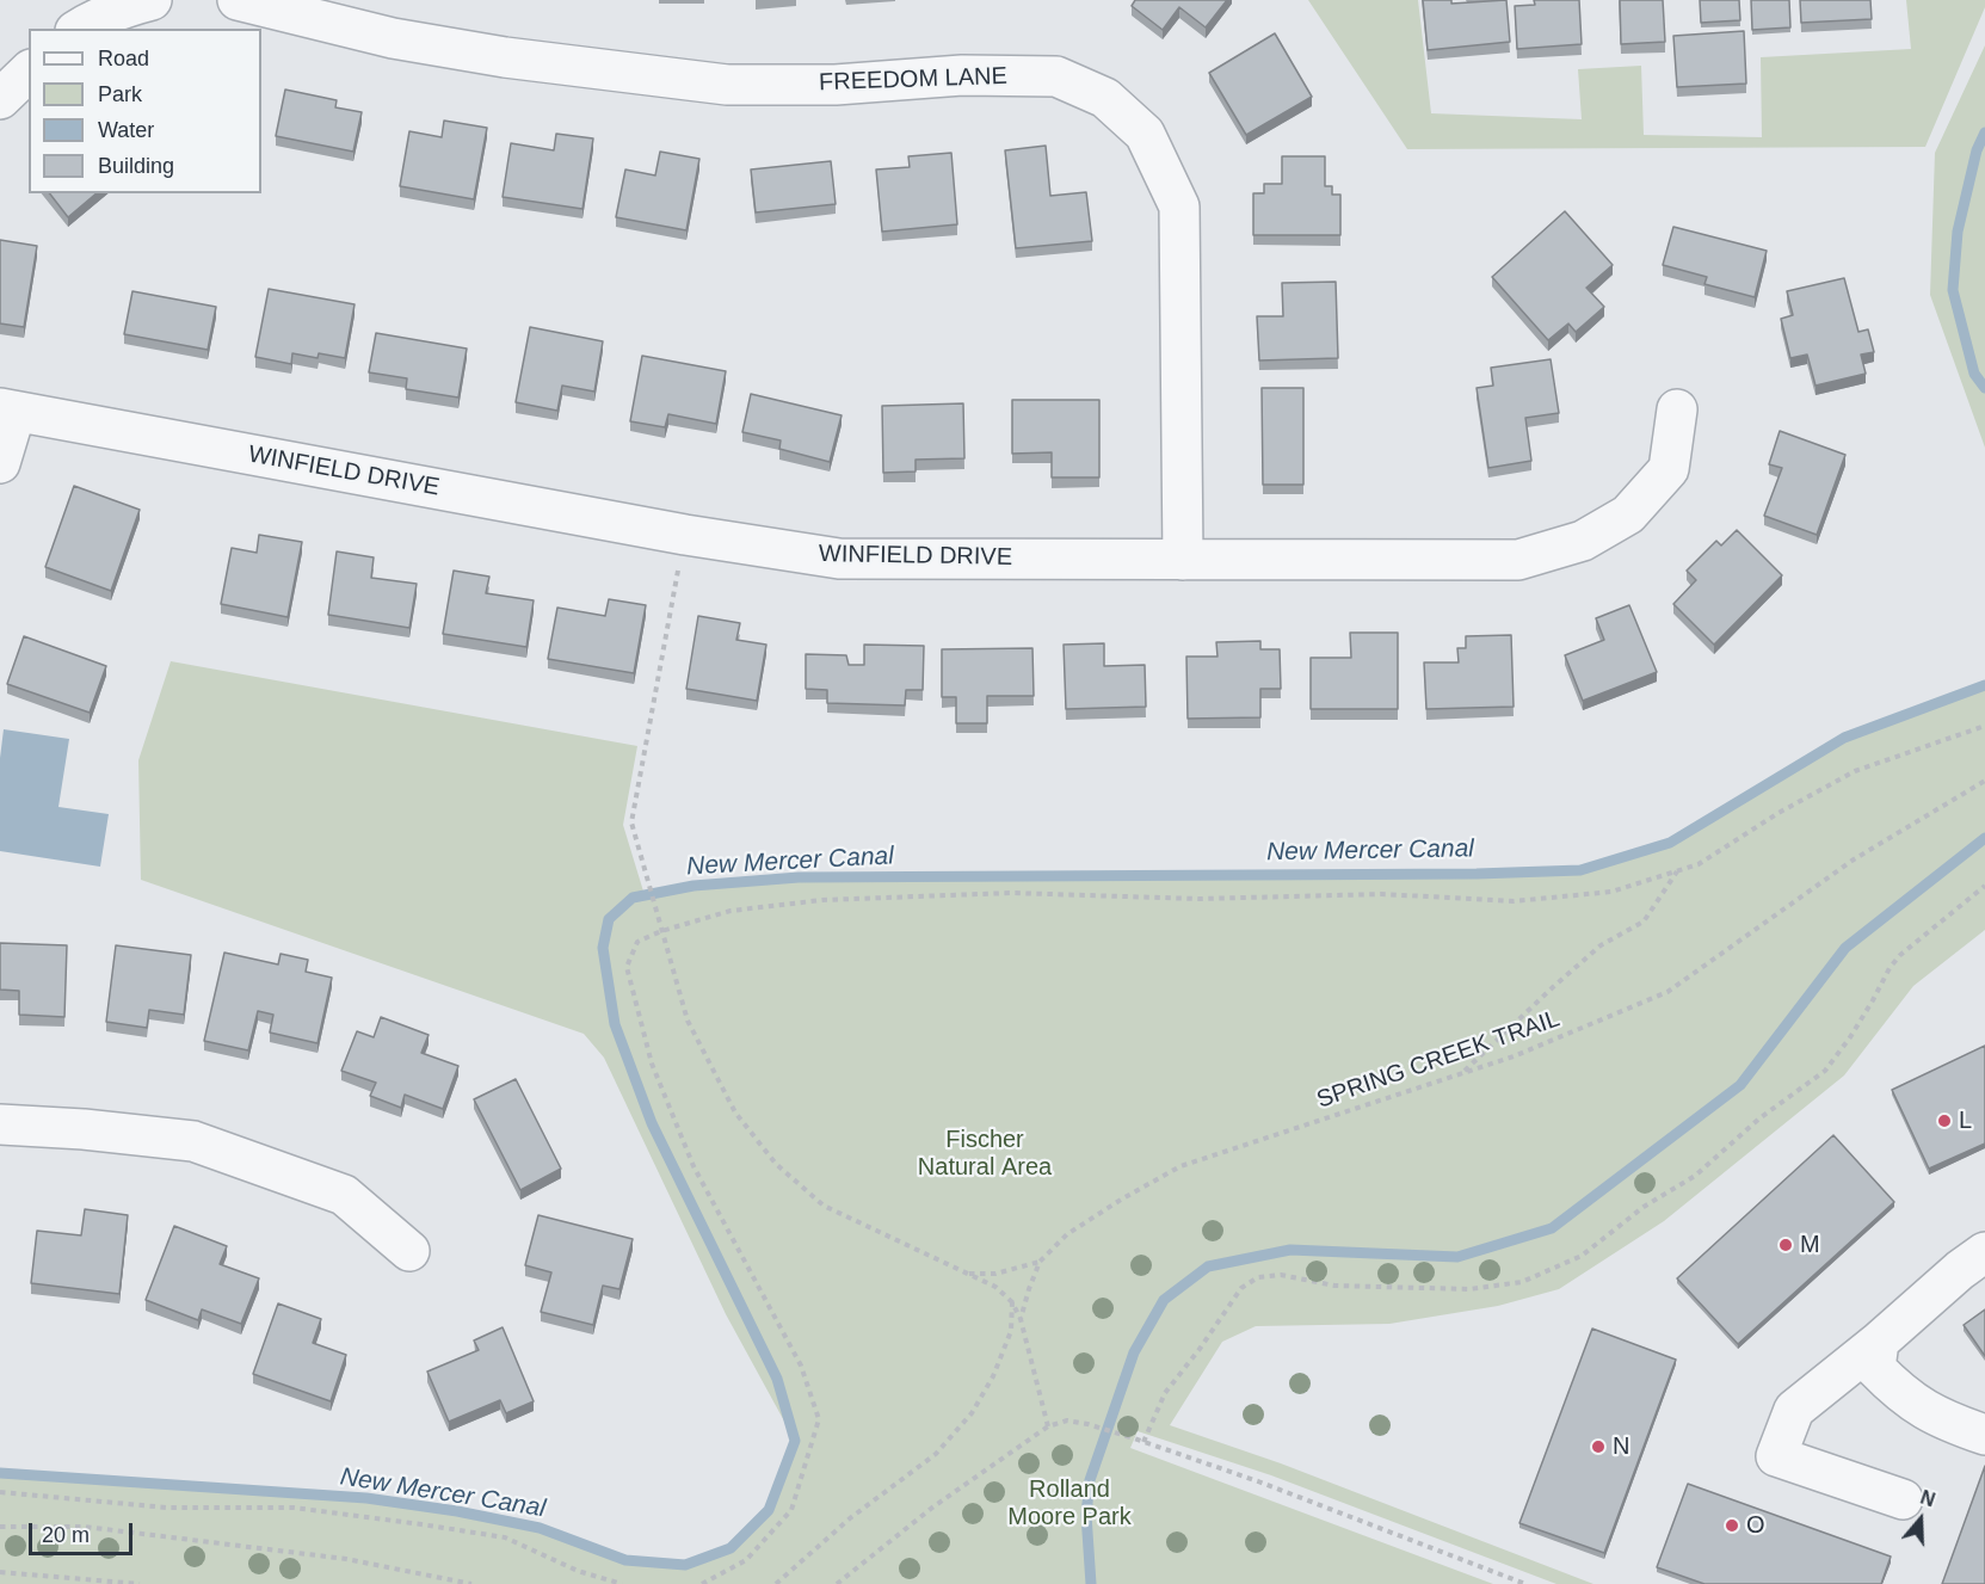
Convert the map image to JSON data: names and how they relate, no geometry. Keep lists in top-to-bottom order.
{
  "streets": {
    "street": ["FREEDOM LANE", "WINFIELD DRIVE"],
    "path": ["SPRING CREEK TRAIL"]
  },
  "crossings": [
    ["FREEDOM LANE", "WINFIELD DRIVE"]
  ],
  "water": ["New Mercer Canal"],
  "parks": ["Fischer Natural Area", "Rolland Moore Park"],
  "places": [
    "L",
    "M",
    "N",
    "O"
  ],
  "legend": [
    "Road",
    "Park",
    "Water",
    "Building"
  ],
  "scale_bar": "20 m",
  "north": "top"
}
